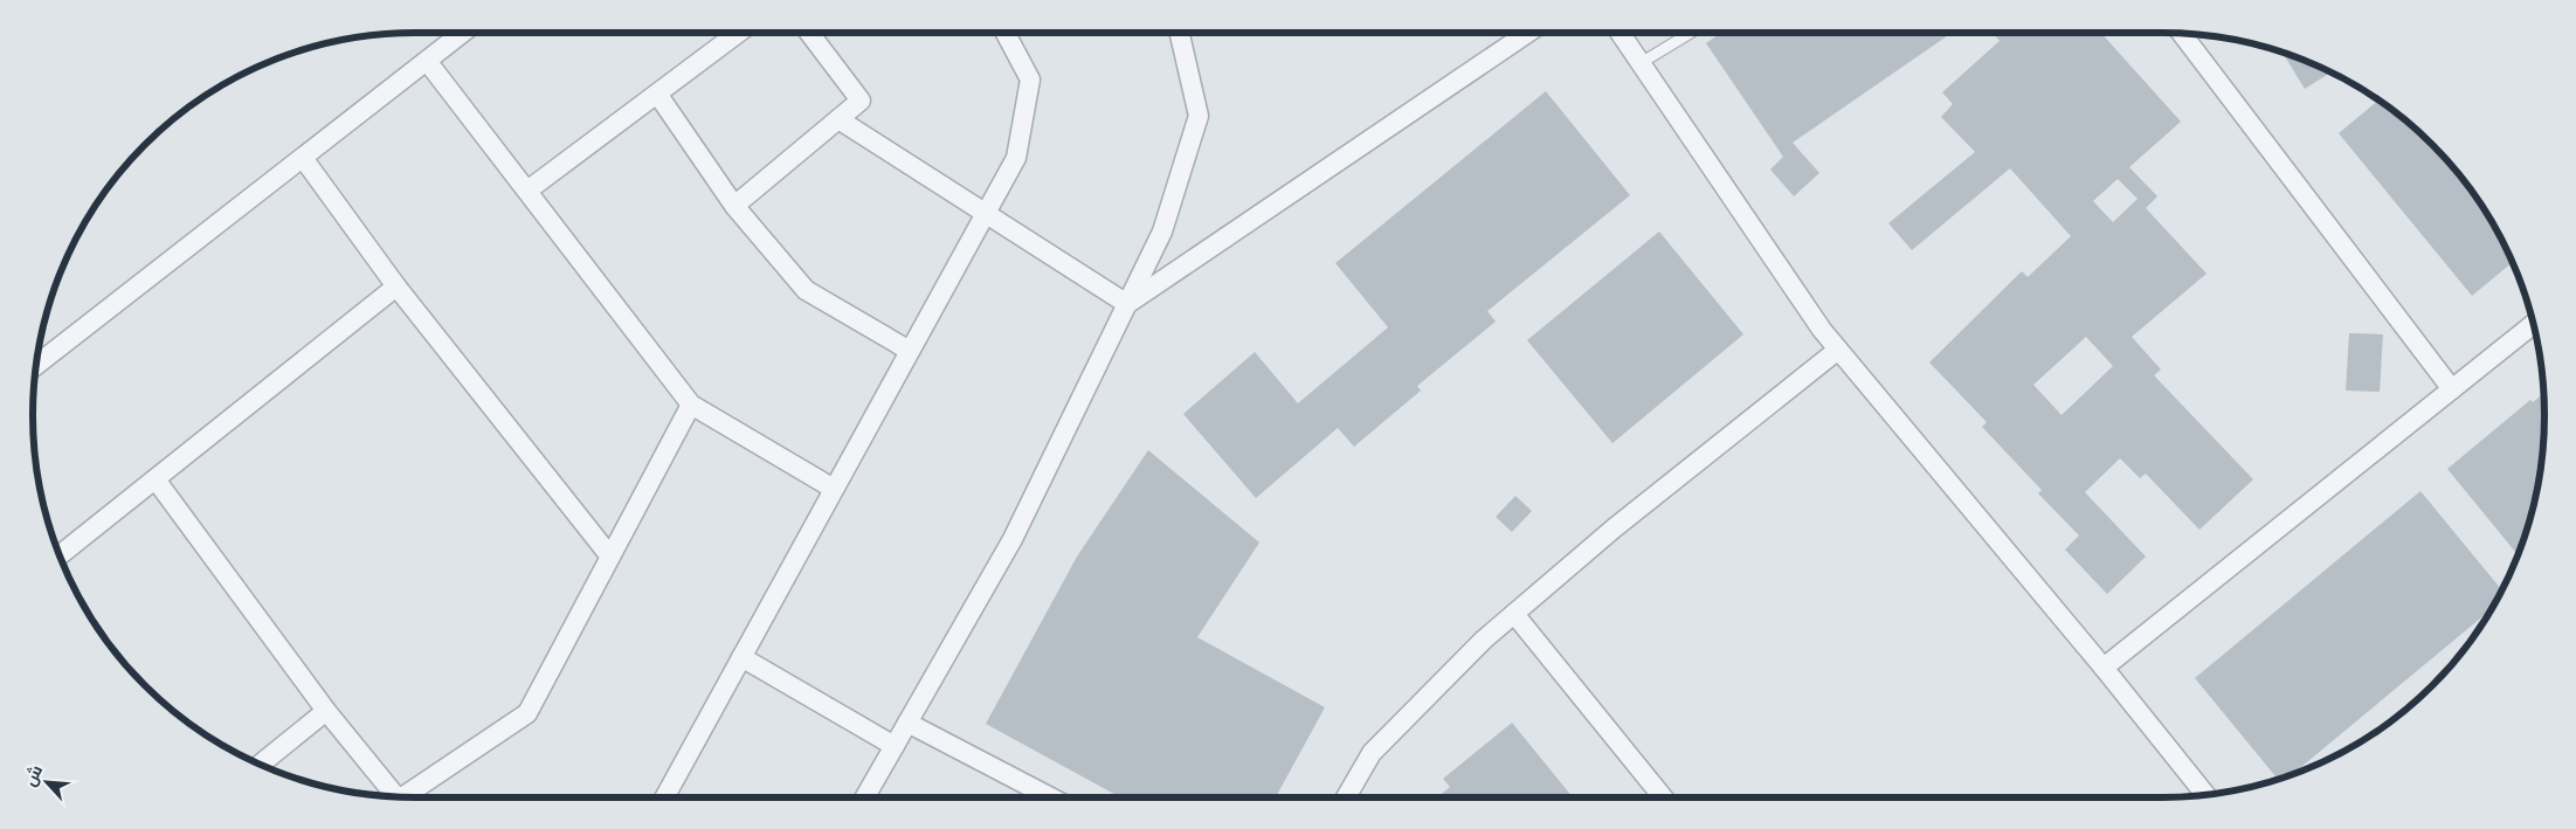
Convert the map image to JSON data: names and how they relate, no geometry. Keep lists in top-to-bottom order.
{
  "north": "top left"
}
